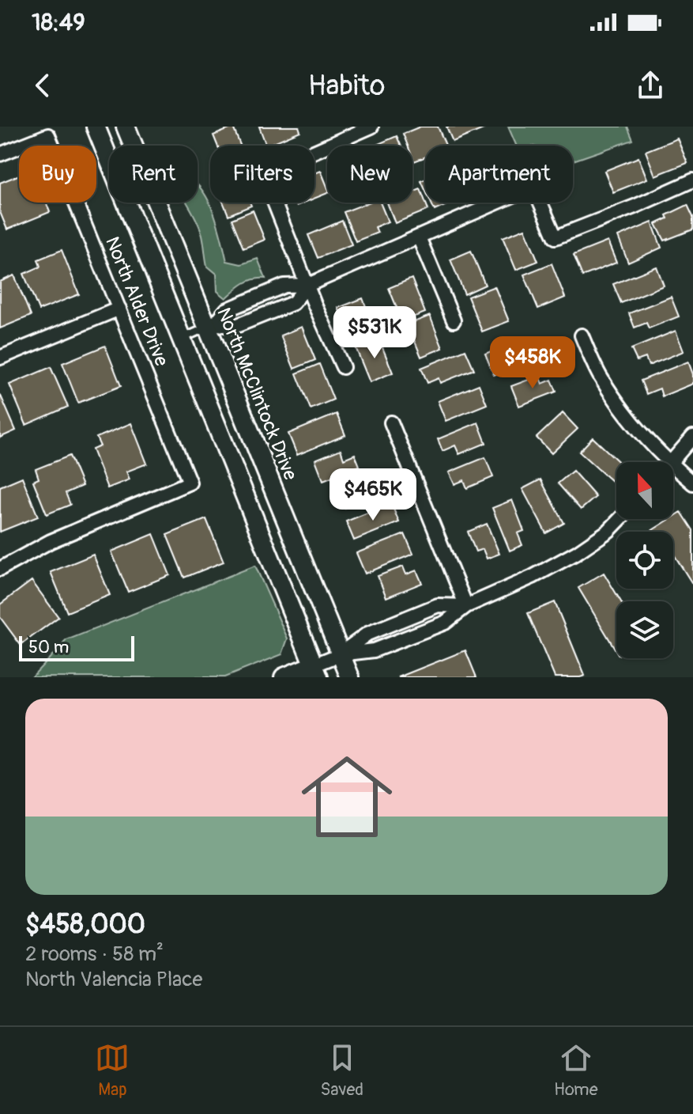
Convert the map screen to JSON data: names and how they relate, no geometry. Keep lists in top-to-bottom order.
{
  "streets": {
    "main road": ["North McClintock Drive"],
    "street": ["North Alder Drive"]
  },
  "scale_bar": "50 m",
  "north": "top",
  "page": {
    "status": "18:49",
    "header": "Habito",
    "chip": [
      "Buy",
      "Rent",
      "Filters",
      "New",
      "Apartment"
    ],
    "price": ["$531K", "$458K", "$465K"],
    "scale": "50 m",
    "list": [
      {
        "name": "$458,000",
        "note": "2 rooms · 58 m² · North Valencia Place"
      }
    ],
    "tabs": ["Map", "Saved", "Home"]
  }
}
